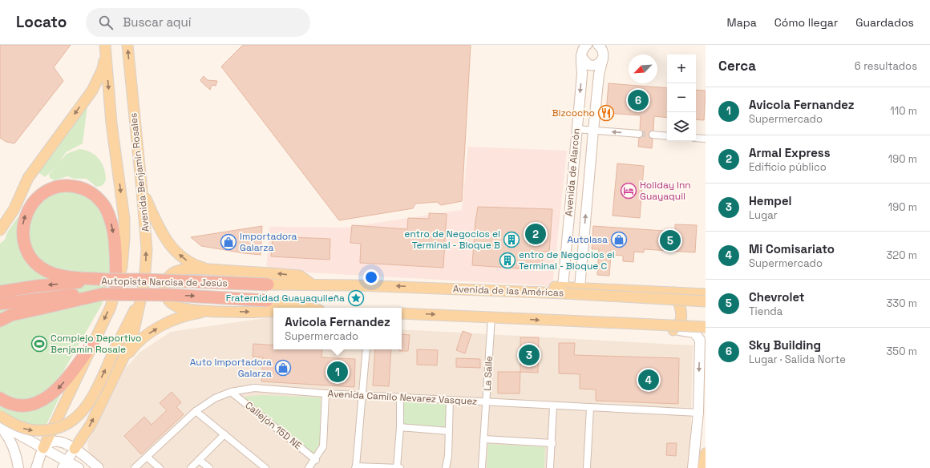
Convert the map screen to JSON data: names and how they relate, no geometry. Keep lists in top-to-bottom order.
{
  "streets": {
    "highway": ["Autopista Narcisa de Jesús"],
    "main road": ["Avenida Benjamín Rosales", "Avenida de Alarcón", "Avenida de las Américas"],
    "street": ["La Salle", "Avenida Camilo Nevarez Vasquez", "Callejón 15D NE"]
  },
  "crossings": [
    ["Avenida de Alarcón", "Avenida de las Américas"],
    ["Autopista Narcisa de Jesús", "Avenida de las Américas"],
    ["La Salle", "Avenida Camilo Nevarez Vasquez"],
    ["Avenida Camilo Nevarez Vasquez", "Callejón 15D NE"]
  ],
  "places": {
    "restaurant": ["Bizcocho"],
    "hotel": ["Holiday Inn Guayaquil"],
    "building": ["entro de Negocios el Terminal - Bloque B", "entro de Negocios el Terminal - Bloque C"],
    "shop": ["Autolasa", "Importadora Galarza", "Auto Importadora Galarza"],
    "place": ["Fraternidad Guayaquileña"],
    "sports": ["Complejo Deportivo Benjamín Rosale"]
  },
  "north": "bottom left",
  "page": {
    "header": "Locato",
    "search": "Buscar aquí",
    "nav": ["Mapa", "Cómo llegar", "Guardados"],
    "heading": ["Cerca", "6 resultados"],
    "map_buttons": ["+", "−"],
    "list": [
      {
        "mark": "1",
        "name": "Avicola Fernandez",
        "note": "Supermercado",
        "value": "110 m"
      },
      {
        "mark": "2",
        "name": "Armal Express",
        "note": "Edificio público",
        "value": "190 m"
      },
      {
        "mark": "3",
        "name": "Hempel",
        "note": "Lugar",
        "value": "190 m"
      },
      {
        "mark": "4",
        "name": "Mi Comisariato",
        "note": "Supermercado",
        "value": "320 m"
      },
      {
        "mark": "5",
        "name": "Chevrolet",
        "note": "Tienda",
        "value": "330 m"
      },
      {
        "mark": "6",
        "name": "Sky Building",
        "note": "Lugar · Salida Norte",
        "value": "350 m"
      }
    ],
    "pins": [
      "6",
      "2",
      "5",
      "3",
      "1",
      "4"
    ],
    "popup": ["Avicola Fernandez", "Supermercado"]
  }
}
